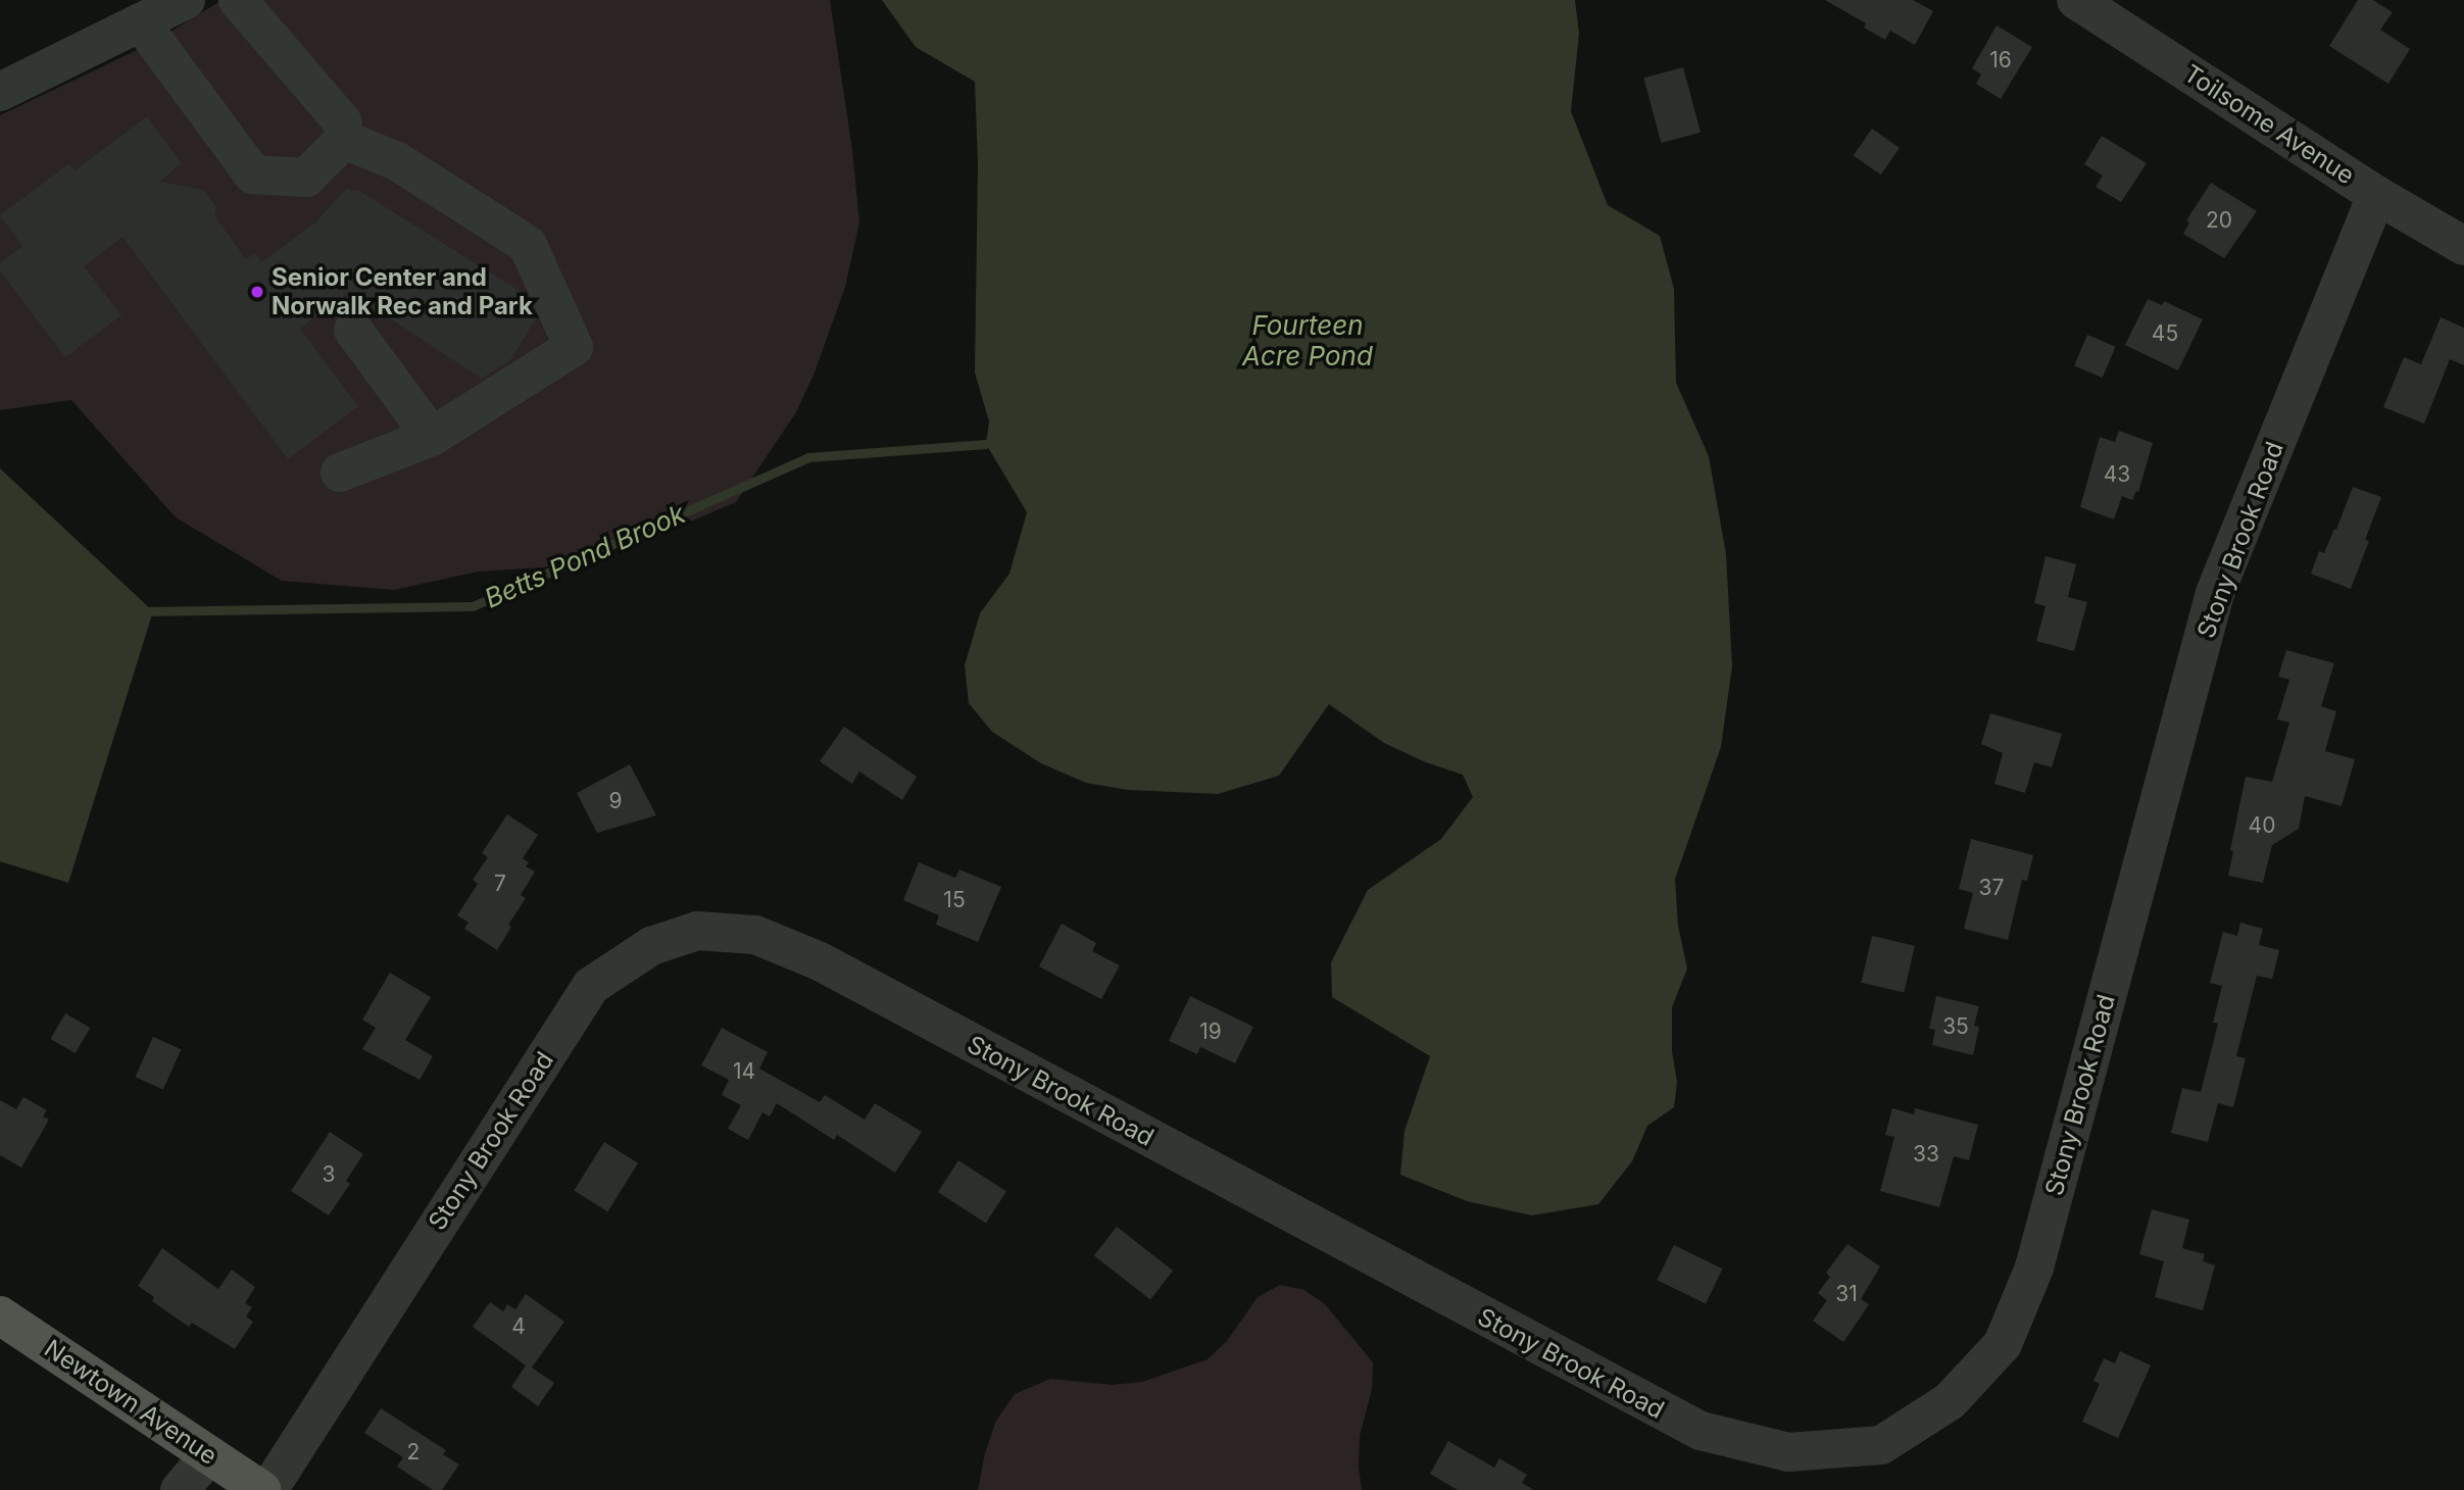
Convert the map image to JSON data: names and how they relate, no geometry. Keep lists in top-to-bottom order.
{
  "streets": {
    "main road": ["Newtown Avenue"],
    "street": ["Toilsome Avenue", "Stony Brook Road"]
  },
  "crossings": [
    ["Toilsome Avenue", "Stony Brook Road"]
  ],
  "water": ["Fourteen Acre Pond", "Betts Pond Brook"],
  "places": ["Senior Center and Norwalk Rec and Park"],
  "house_numbers": [
    "16",
    "20",
    "45",
    "43",
    "9",
    "40",
    "7",
    "37",
    "15",
    "35",
    "19",
    "14",
    "33",
    "3",
    "31",
    "4",
    "2"
  ]
}
